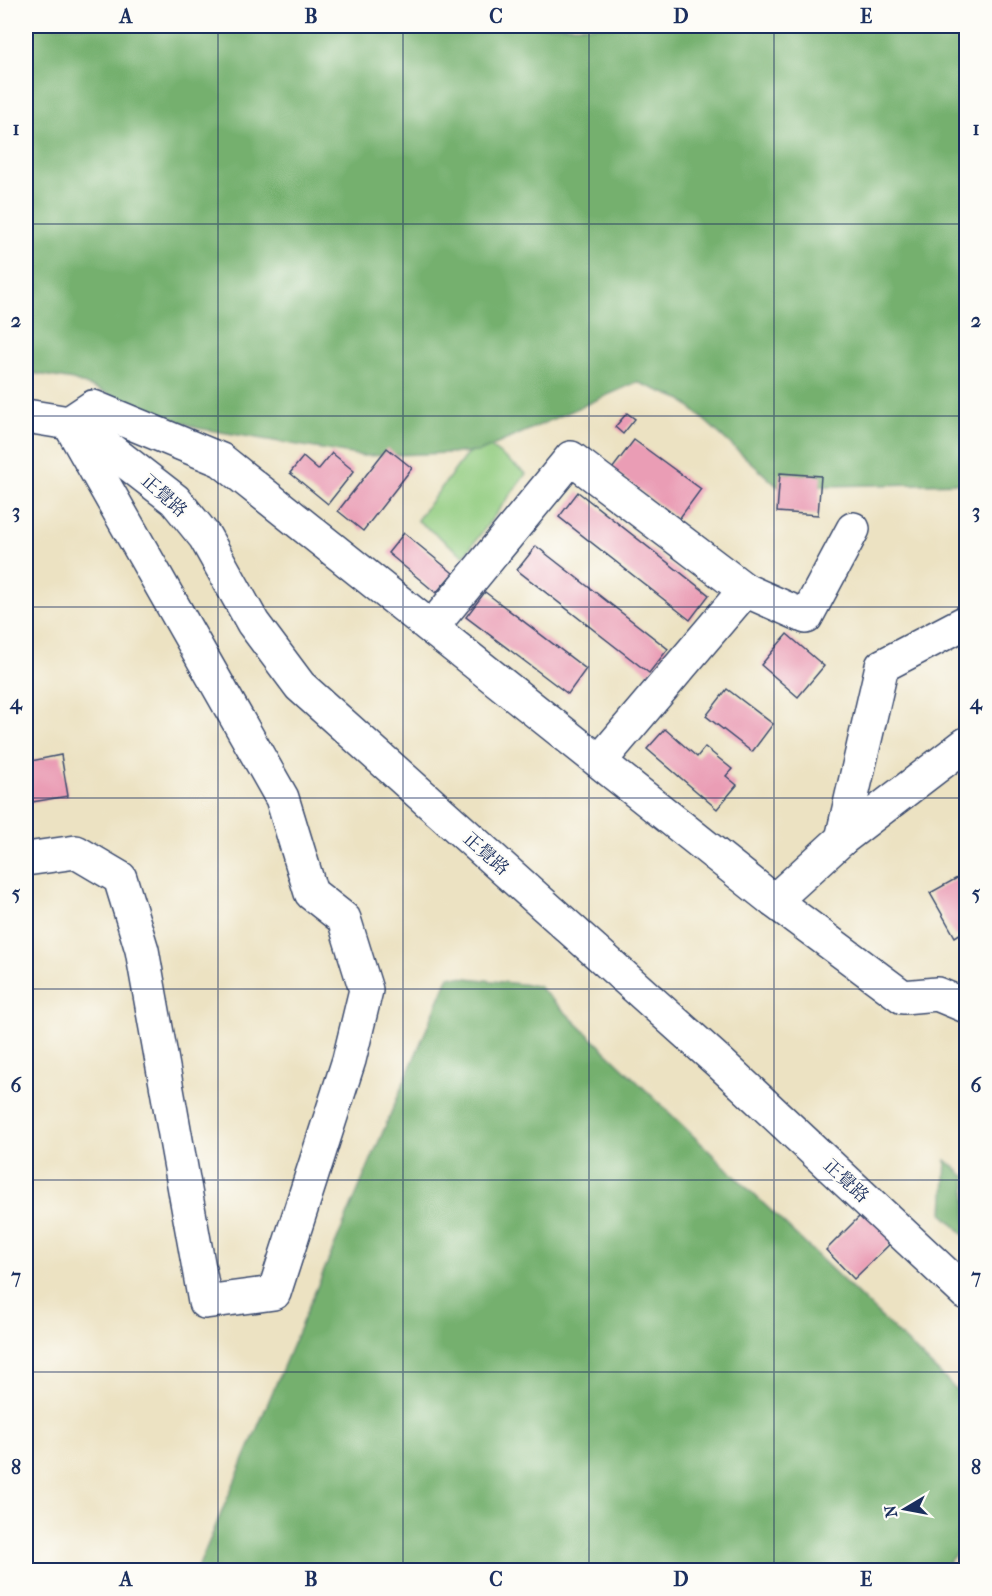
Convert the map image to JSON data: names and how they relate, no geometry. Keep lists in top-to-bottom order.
{
  "streets": {
    "street": ["正覺路"]
  },
  "north": "left",
  "grid": {
    "columns": [
      "A",
      "B",
      "C",
      "D",
      "E"
    ],
    "rows": [
      "1",
      "2",
      "3",
      "4",
      "5",
      "6",
      "7",
      "8"
    ]
  }
}
